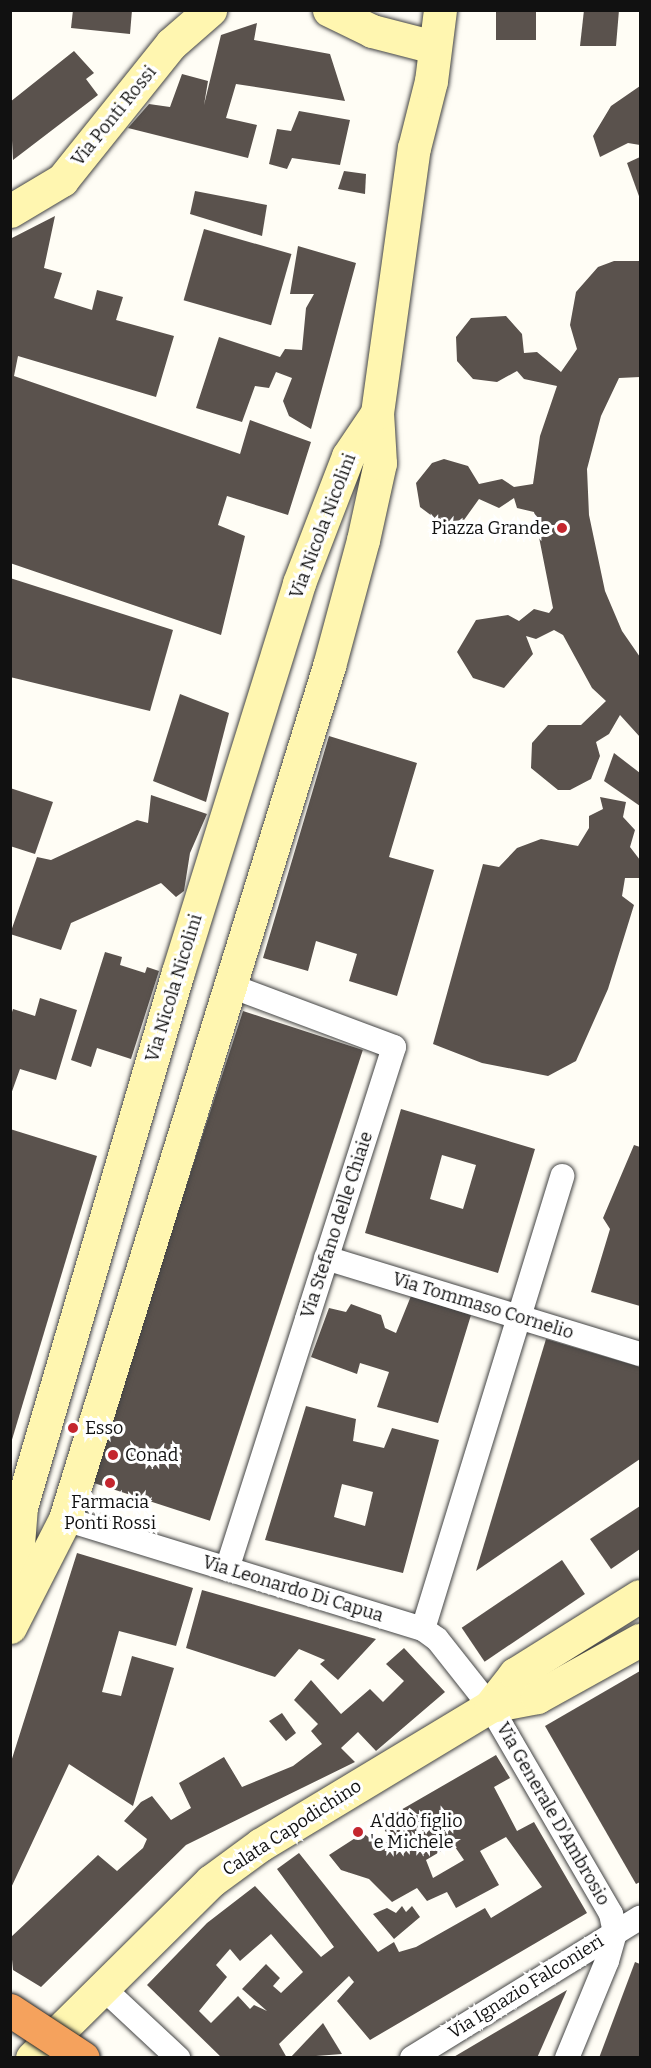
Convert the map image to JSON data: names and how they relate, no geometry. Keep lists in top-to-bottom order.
{
  "streets": {
    "street": [
      "Via Ponti Rossi",
      "Via Nicola Nicolini",
      "Via Stefano delle Chiaie",
      "Via Tommaso Cornelio",
      "Via Leonardo Di Capua",
      "Via Generale D'Ambrosio",
      "Calata Capodichino",
      "Via Ignazio Falconieri"
    ]
  },
  "crossings": [
    ["Via Nicola Nicolini", "Via Stefano delle Chiaie"],
    ["Via Nicola Nicolini", "Via Leonardo Di Capua"],
    ["Via Stefano delle Chiaie", "Via Tommaso Cornelio"],
    ["Via Stefano delle Chiaie", "Via Leonardo Di Capua"],
    ["Via Leonardo Di Capua", "Via Generale D'Ambrosio"],
    ["Via Leonardo Di Capua", "Calata Capodichino"],
    ["Via Generale D'Ambrosio", "Calata Capodichino"],
    ["Via Generale D'Ambrosio", "Via Ignazio Falconieri"]
  ],
  "places": [
    "Piazza Grande",
    "Esso",
    "Conad",
    "Farmacia Ponti Rossi",
    "A'ddò figlio 'e Michele"
  ]
}
